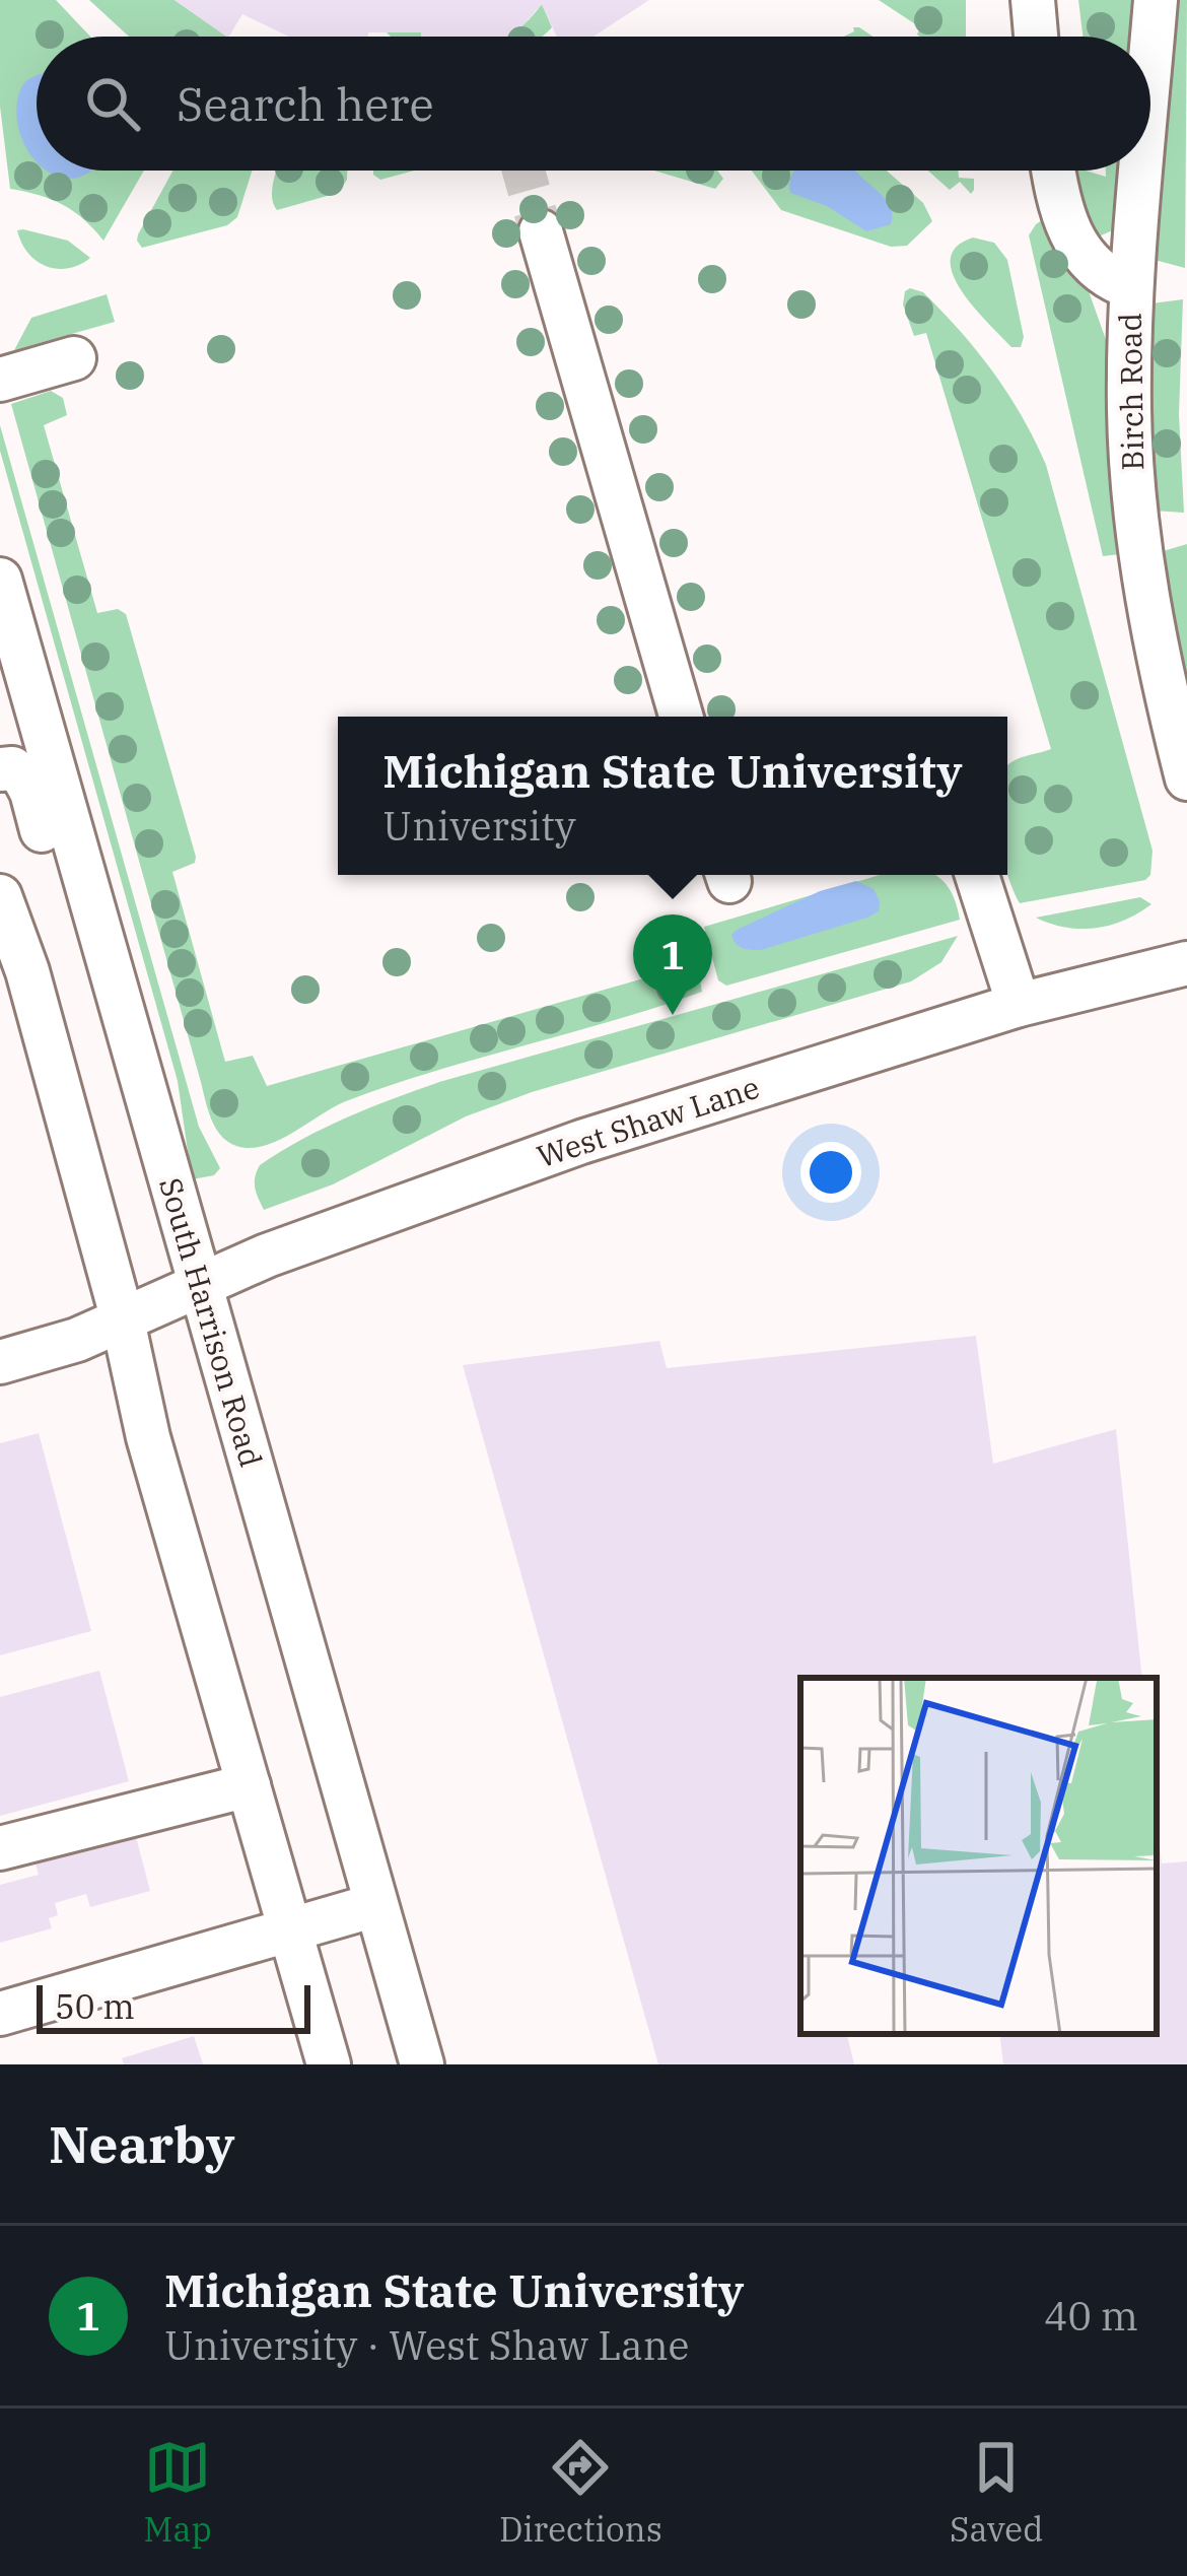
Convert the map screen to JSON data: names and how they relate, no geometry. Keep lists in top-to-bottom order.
{
  "streets": {
    "street": ["Birch Road", "West Shaw Lane", "South Harrison Road"]
  },
  "crossings": [
    ["West Shaw Lane", "South Harrison Road"]
  ],
  "scale_bar": "50 m",
  "page": {
    "search": "Search here",
    "popup": ["Michigan State University", "University"],
    "pins": "1",
    "scale": "50 m",
    "heading": "Nearby",
    "list": [
      {
        "mark": "1",
        "name": "Michigan State University",
        "note": "University · West Shaw Lane",
        "value": "40 m"
      }
    ],
    "nav": ["Map", "Directions", "Saved"]
  }
}
